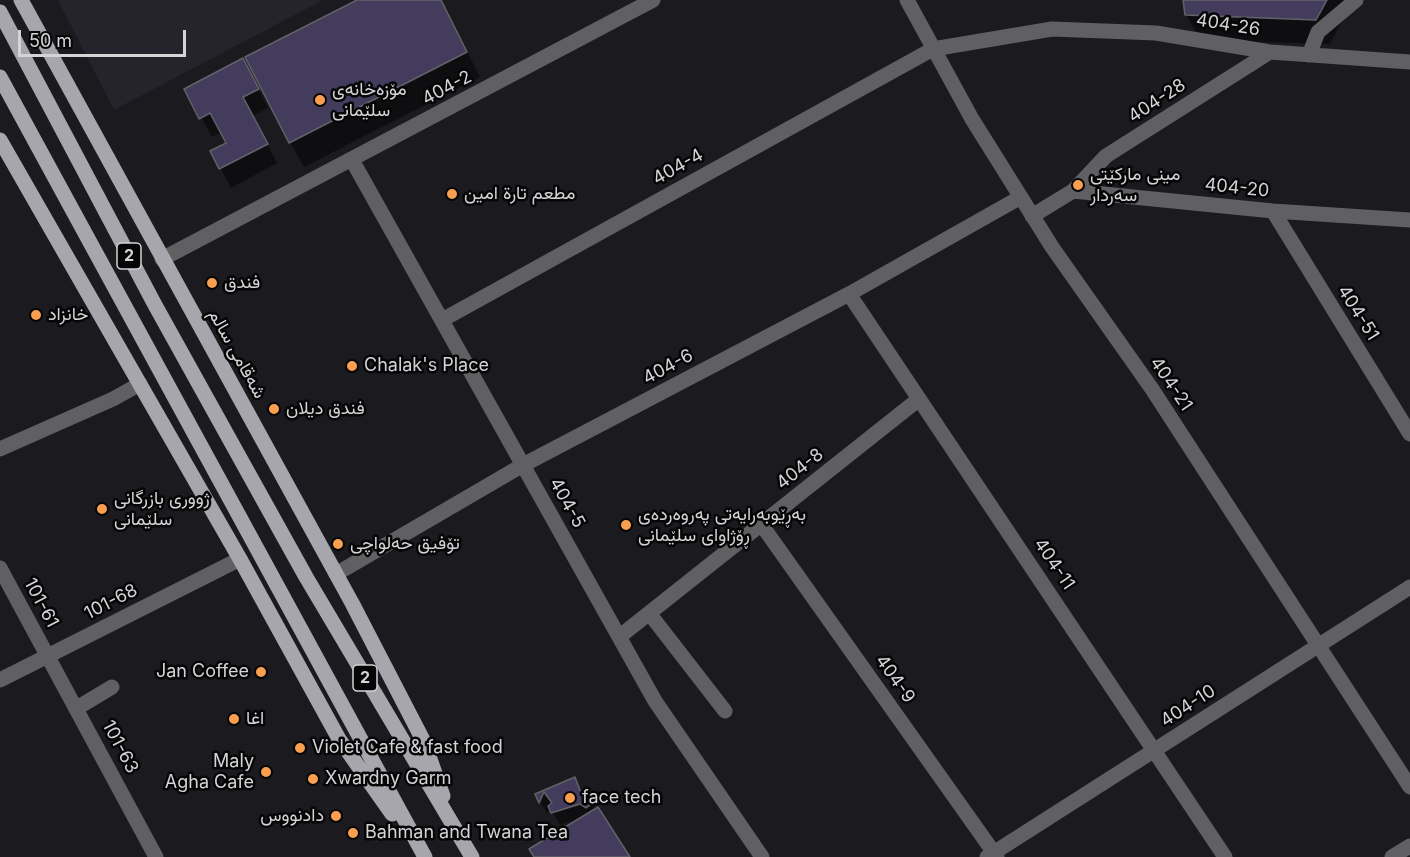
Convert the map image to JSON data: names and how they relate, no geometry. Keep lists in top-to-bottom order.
{
  "streets": {
    "main road": ["2", "شەقامی سالم"],
    "street": [
      "404-26",
      "404-2",
      "404-28",
      "404-4",
      "404-20",
      "404-51",
      "404-6",
      "404-21",
      "404-8",
      "404-5",
      "404-11",
      "101-68",
      "101-61",
      "404-9",
      "404-10",
      "101-63"
    ]
  },
  "crossings": [
    ["404-26", "404-28"],
    ["404-26", "404-4"],
    ["404-26", "404-21"],
    ["404-2", "شەقامی سالم"],
    ["404-2", "404-5"],
    ["404-28", "404-20"],
    ["404-4", "404-21"],
    ["404-4", "404-5"],
    ["404-20", "404-51"],
    ["شەقامی سالم", "404-6"],
    ["404-6", "404-21"],
    ["404-6", "404-5"],
    ["404-6", "404-11"],
    ["404-21", "404-10"],
    ["404-8", "404-5"],
    ["404-8", "404-11"],
    ["404-8", "404-9"],
    ["404-11", "404-10"],
    ["101-68", "101-61"],
    ["101-68", "101-63"],
    ["101-61", "101-63"],
    ["404-9", "404-10"]
  ],
  "places": [
    "مۆزەخانەی سلێمانی",
    "مینی مارکێتی سەردار",
    "مطعم تارة امين",
    "فندق",
    "خانزاد",
    "Chalak's Place",
    "فندق ديلان",
    "ژووری بازرگانی سلێمانی",
    "بەڕێوبەرایەتی پەروەردەی ڕۆژاوای سلێمانی",
    "تۆفیق حەلواچی",
    "Jan Coffee",
    "اغا",
    "Violet Cafe & fast food",
    "Maly Agha Cafe",
    "Xwardny Garm",
    "face tech",
    "دادنووس",
    "Bahman and Twana Tea"
  ],
  "scale_bar": "50 m"
}
